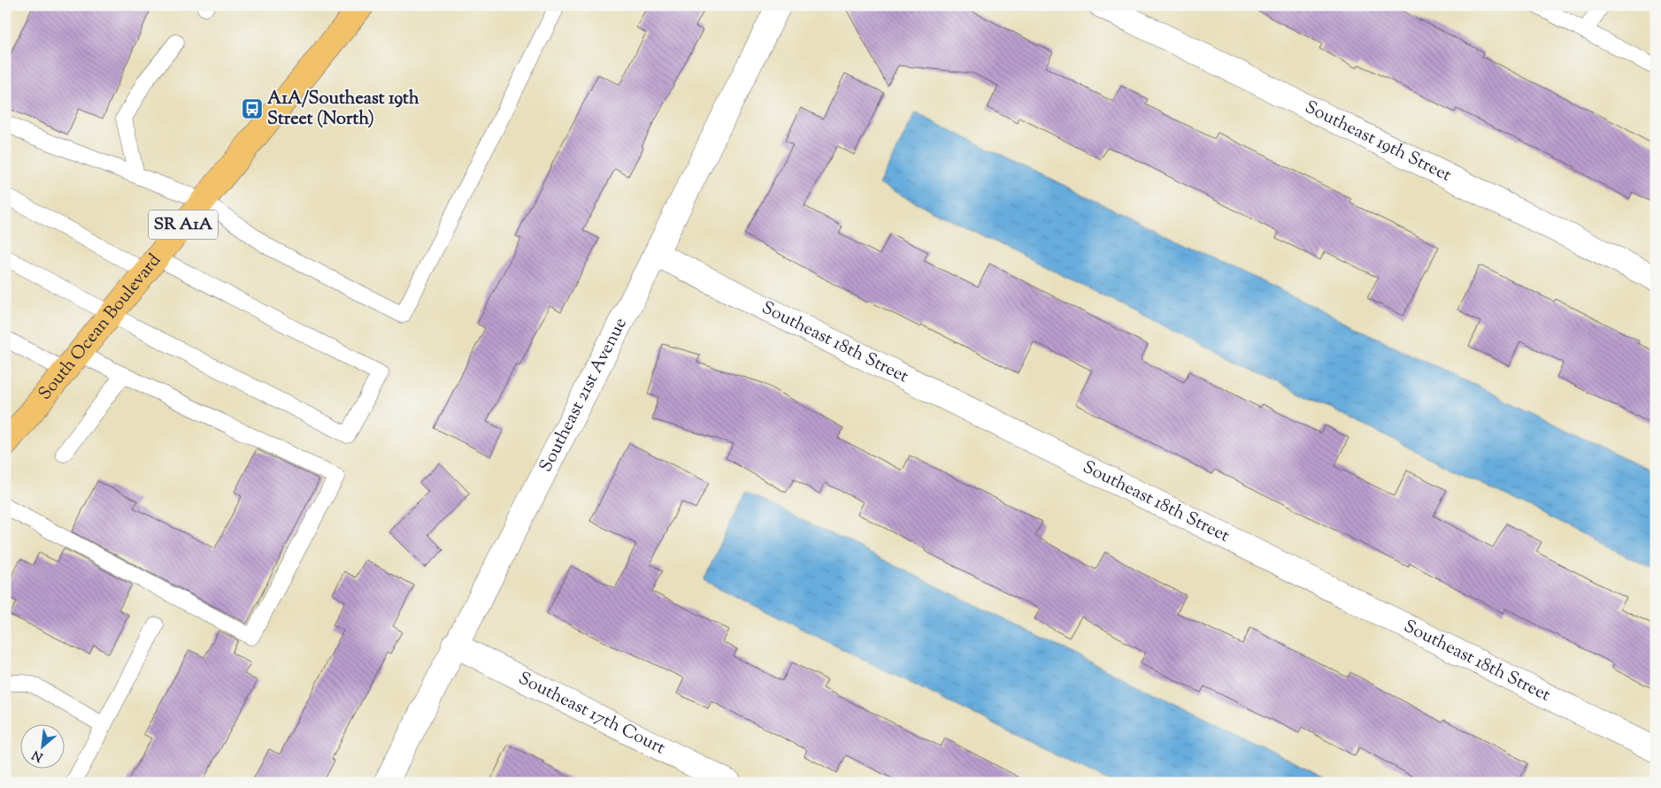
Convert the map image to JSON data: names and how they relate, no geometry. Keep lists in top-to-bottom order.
{
  "streets": {
    "main road": ["SR A1A", "South Ocean Boulevard"],
    "street": [
      "Southeast 19th Street",
      "Southeast 18th Street",
      "Southeast 21st Avenue",
      "Southeast 17th Court"
    ]
  },
  "crossings": [
    ["Southeast 18th Street", "Southeast 21st Avenue"],
    ["Southeast 21st Avenue", "Southeast 17th Court"]
  ],
  "places": {
    "bus stop": ["A1A/Southeast 19th Street (North)"]
  },
  "north": "bottom left"
}
